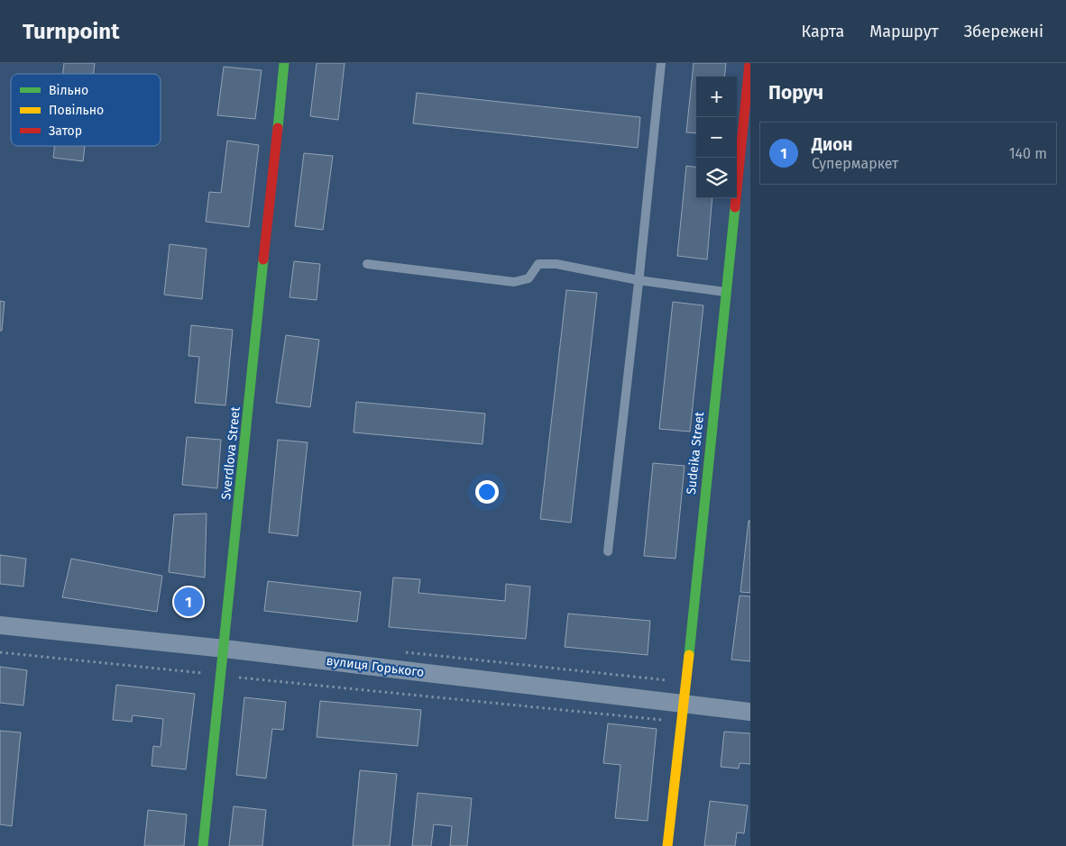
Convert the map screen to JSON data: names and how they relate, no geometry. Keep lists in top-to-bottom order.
{
  "streets": {
    "street": ["Sverdlova Street", "Sudeika Street", "вулиця Горького"]
  },
  "crossings": [
    ["Sverdlova Street", "вулиця Горького"],
    ["Sudeika Street", "вулиця Горького"]
  ],
  "legend": ["Вільно", "Повільно", "Затор"],
  "page": {
    "header": "Turnpoint",
    "nav": ["Карта", "Маршрут", "Збережені"],
    "heading": "Поруч",
    "map_buttons": ["+", "−"],
    "list": [
      {
        "mark": "1",
        "name": "Дион",
        "note": "Супермаркет",
        "value": "140 m"
      }
    ],
    "pins": "1"
  }
}
